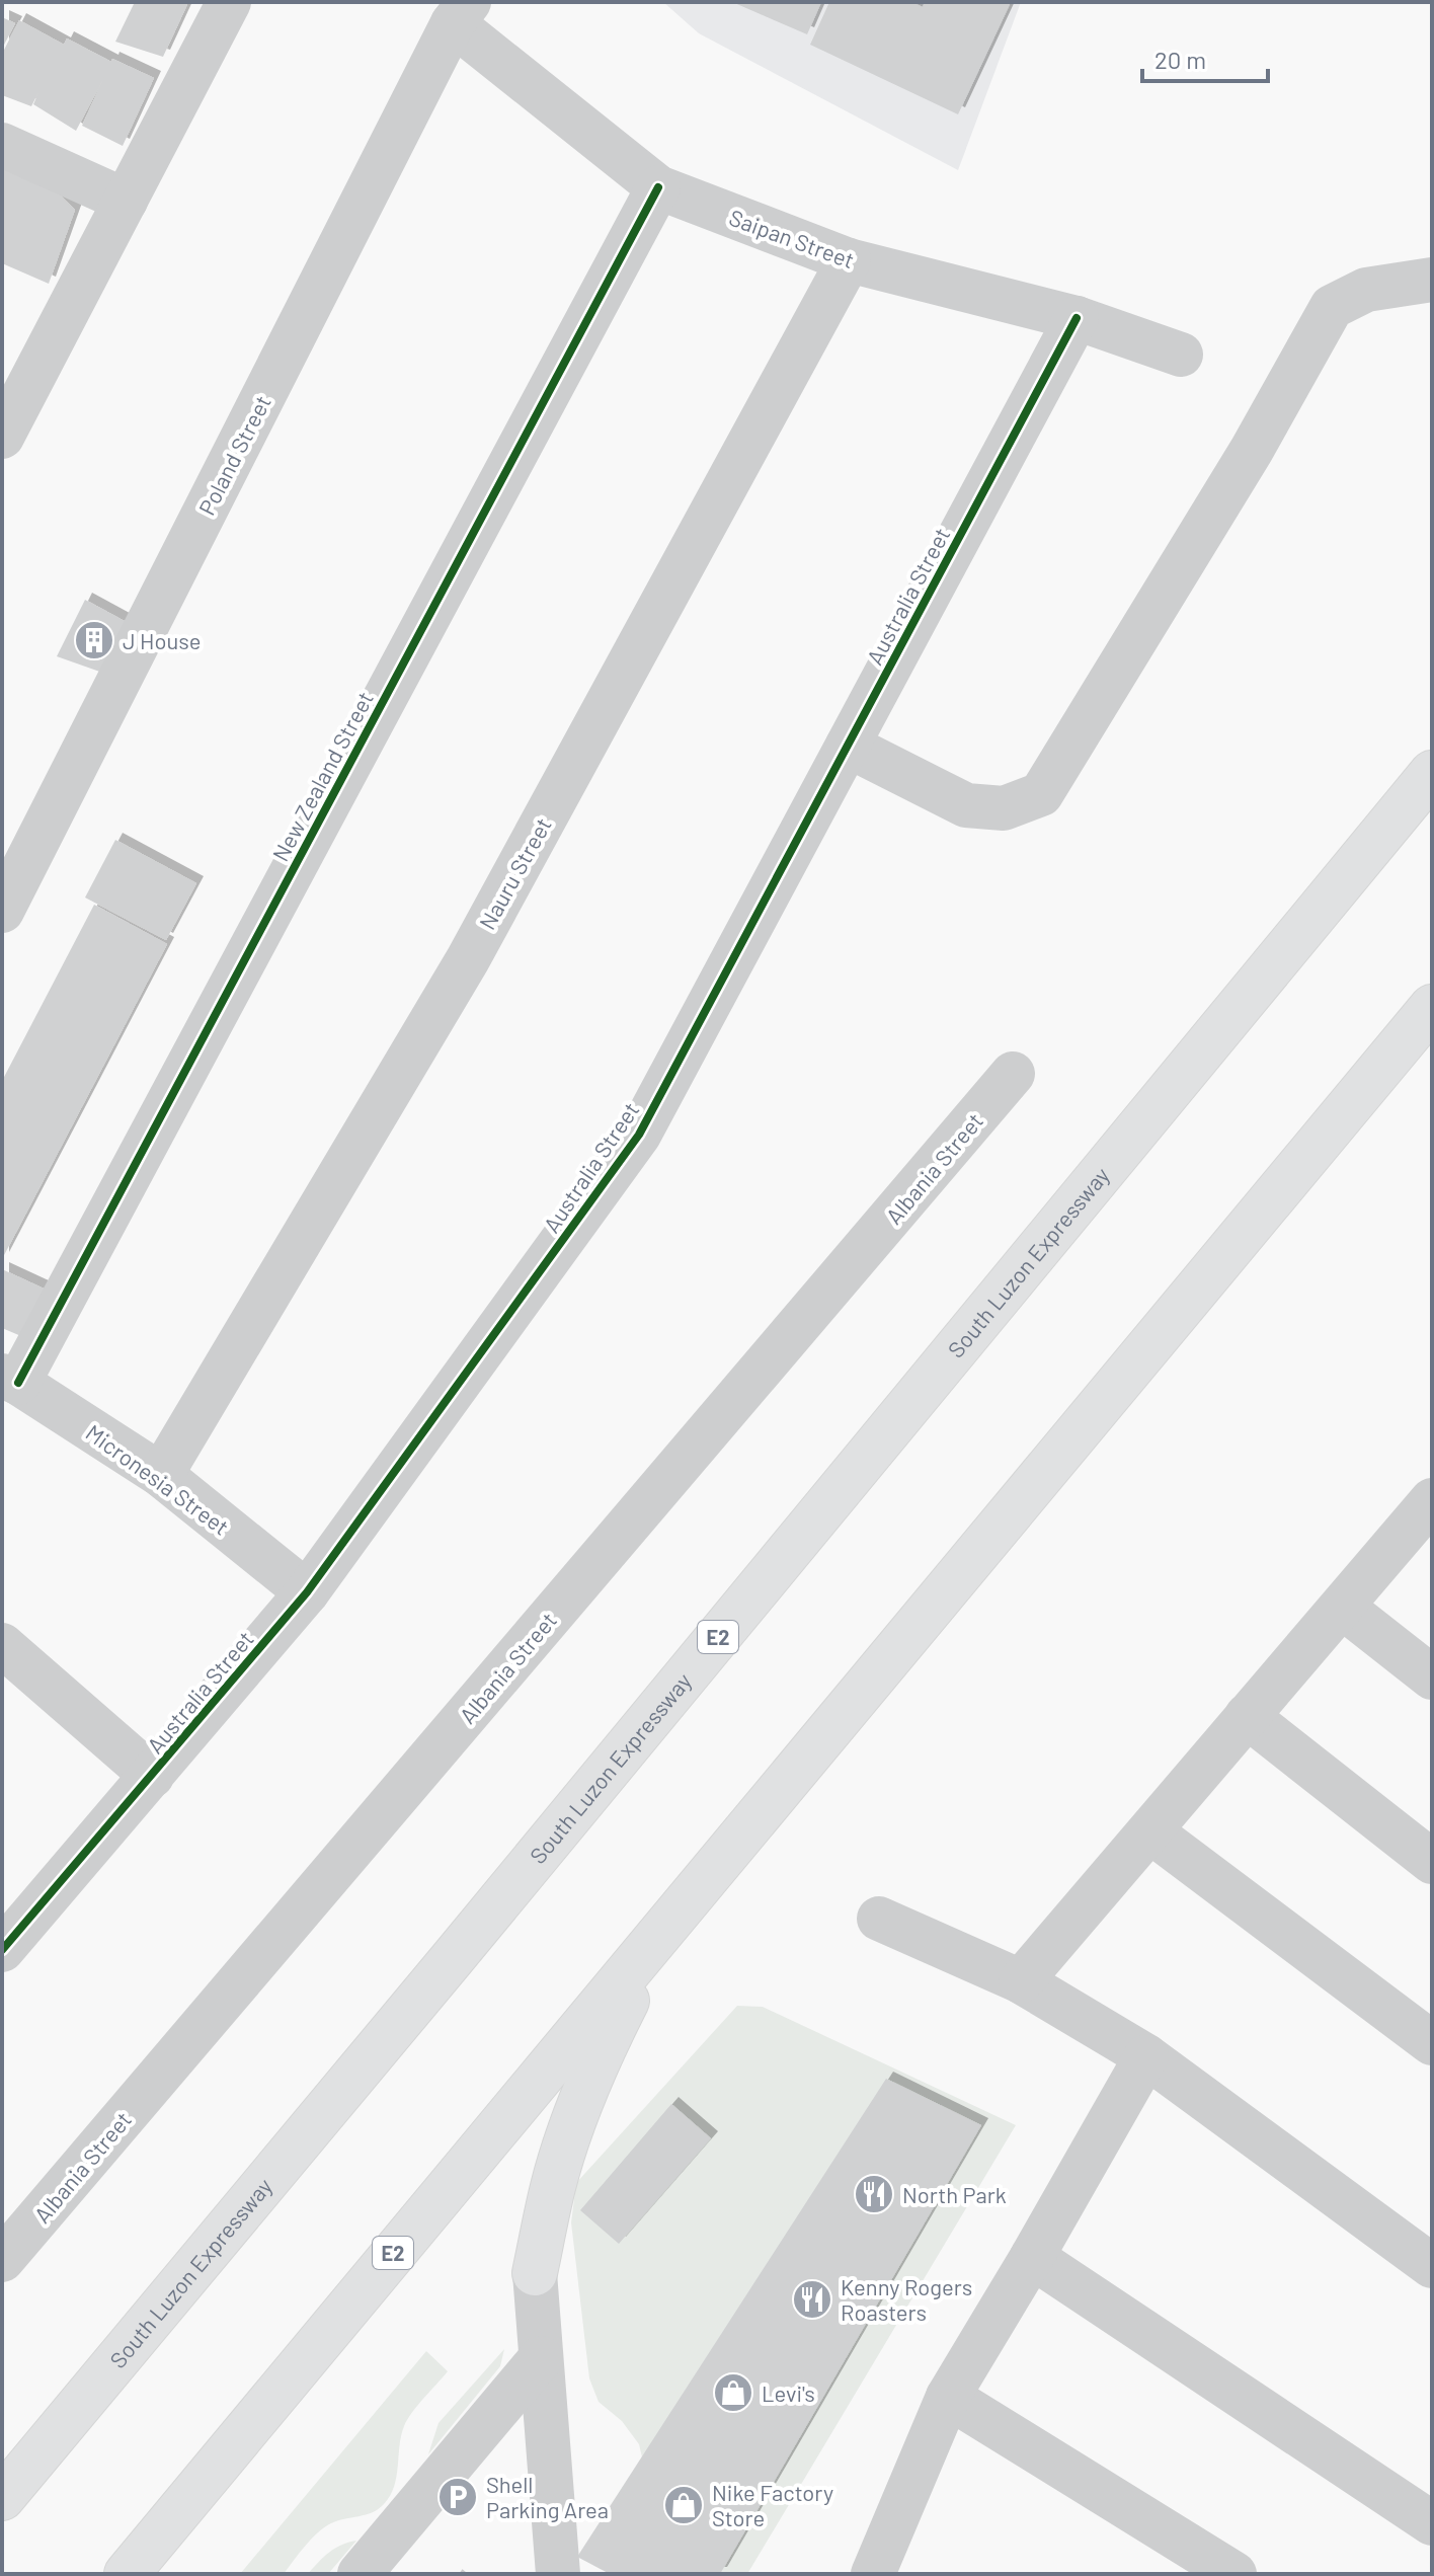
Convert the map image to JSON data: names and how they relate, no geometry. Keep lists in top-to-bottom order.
{
  "streets": {
    "highway": ["South Luzon Expressway", "E2"],
    "street": [
      "Saipan Street",
      "Poland Street",
      "Australia Street",
      "New Zealand Street",
      "Nauru Street",
      "Albania Street",
      "Micronesia Street"
    ]
  },
  "crossings": [
    ["Saipan Street", "Poland Street"],
    ["Saipan Street", "Australia Street"],
    ["Saipan Street", "New Zealand Street"],
    ["Saipan Street", "Nauru Street"],
    ["Australia Street", "Micronesia Street"],
    ["New Zealand Street", "Micronesia Street"],
    ["Nauru Street", "Micronesia Street"]
  ],
  "places": {
    "building": ["J House"],
    "restaurant": ["North Park", "Kenny Rogers Roasters"],
    "shop": ["Levi's", "Nike Factory Store"],
    "parking": ["Shell Parking Area"]
  },
  "scale_bar": "20 m"
}
